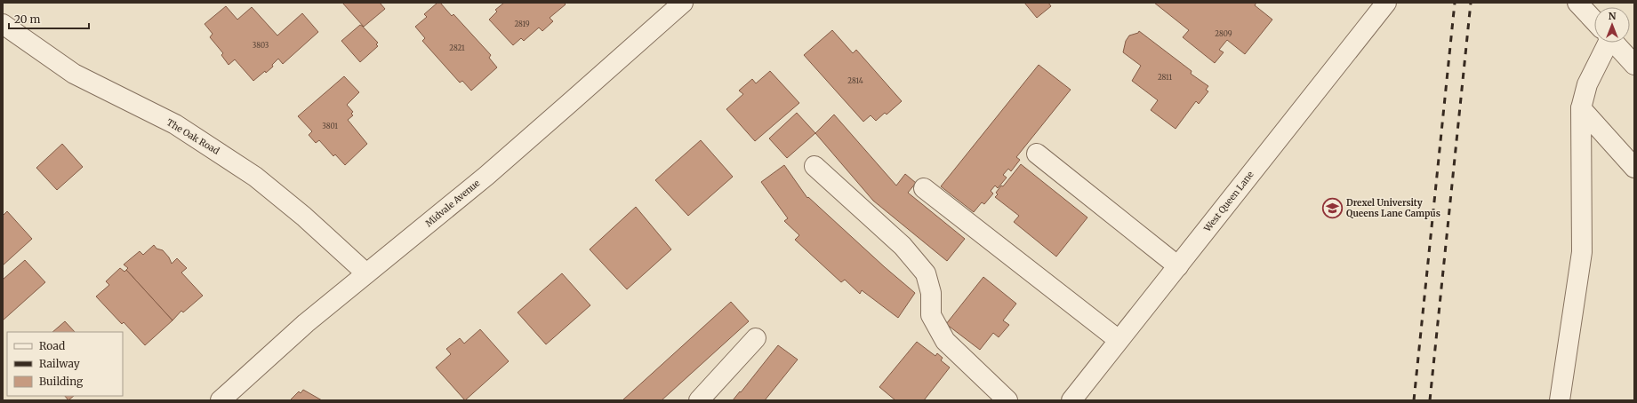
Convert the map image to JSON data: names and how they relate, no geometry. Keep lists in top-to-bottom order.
{
  "streets": {
    "street": ["The Oak Road", "West Queen Lane", "Midvale Avenue"]
  },
  "crossings": [
    ["The Oak Road", "Midvale Avenue"]
  ],
  "places": {
    "school or university": ["Drexel University Queens Lane Campus"]
  },
  "house_numbers": [
    "2819",
    "2809",
    "3803",
    "2821",
    "2811",
    "2814",
    "3801"
  ],
  "legend": ["Road", "Railway", "Building"],
  "scale_bar": "20 m",
  "north": "top"
}
